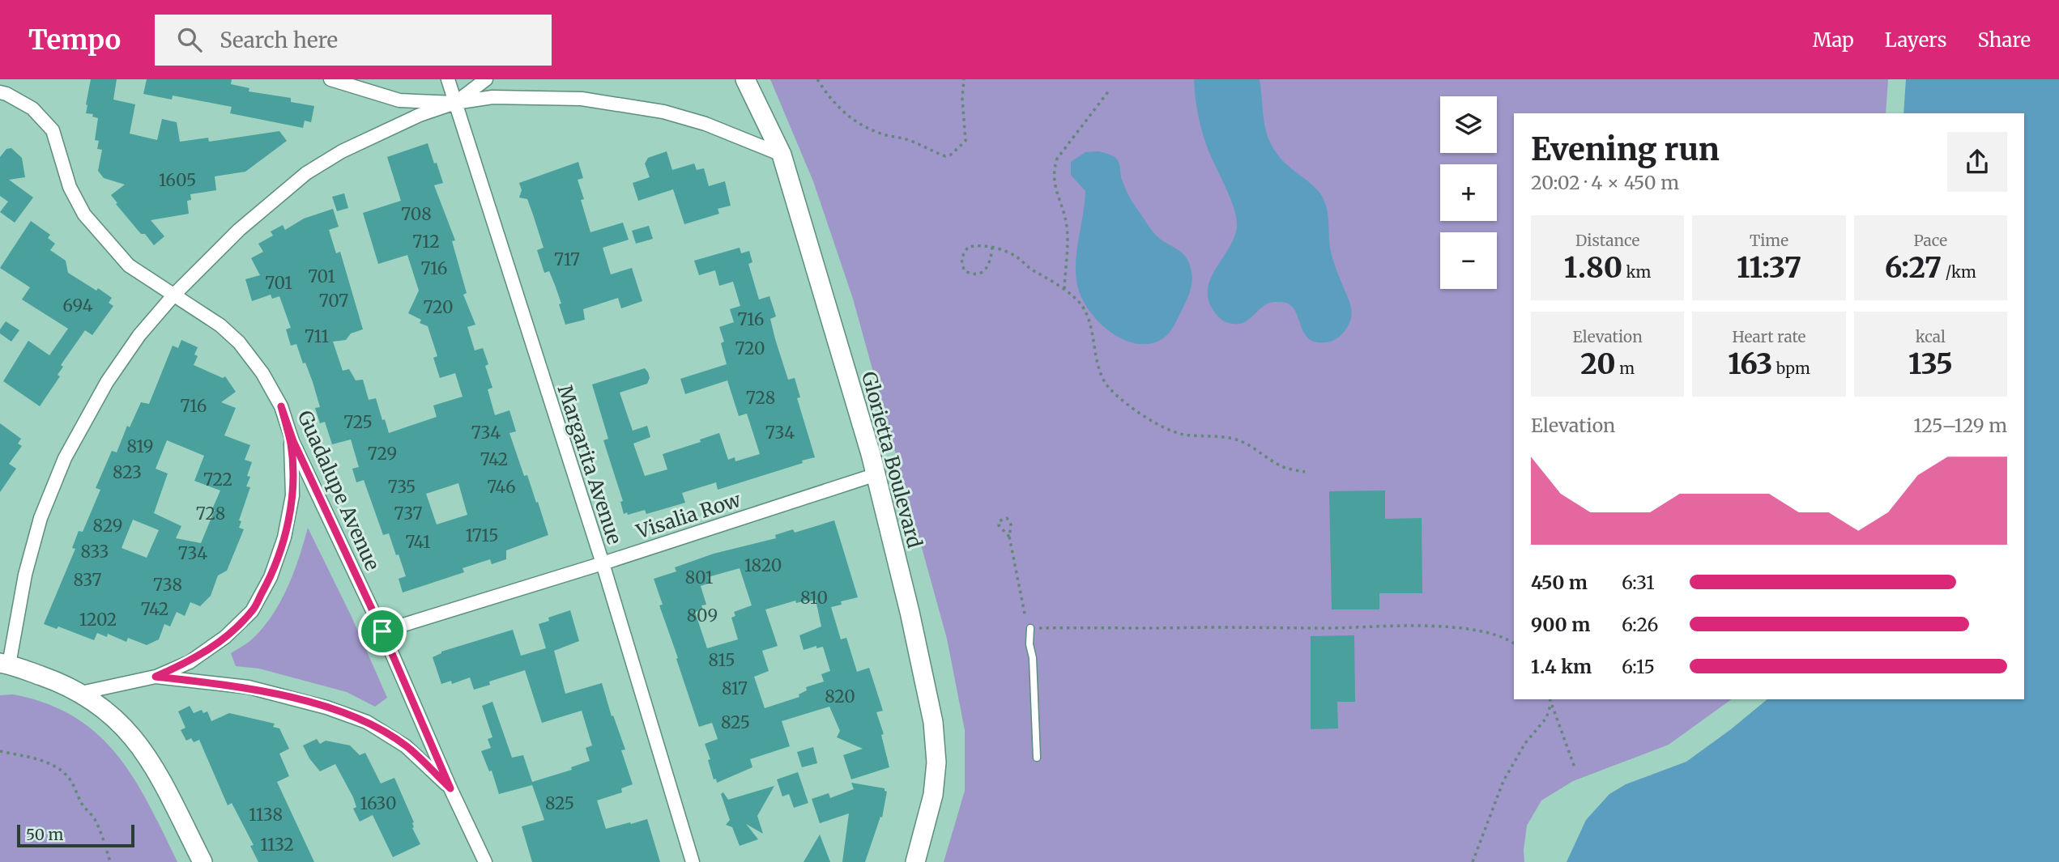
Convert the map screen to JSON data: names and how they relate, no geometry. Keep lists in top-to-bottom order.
{
  "streets": {
    "street": [
      "Glorietta Boulevard",
      "Margarita Avenue",
      "Guadalupe Avenue",
      "Visalia Row"
    ]
  },
  "crossings": [
    ["Glorietta Boulevard", "Visalia Row"],
    ["Margarita Avenue", "Visalia Row"],
    ["Guadalupe Avenue", "Visalia Row"]
  ],
  "house_numbers": [
    "1605",
    "708",
    "712",
    "717",
    "716",
    "701",
    "701",
    "707",
    "694",
    "720",
    "716",
    "711",
    "720",
    "728",
    "716",
    "725",
    "734",
    "734",
    "819",
    "729",
    "742",
    "823",
    "722",
    "735",
    "746",
    "728",
    "737",
    "829",
    "1715",
    "741",
    "833",
    "734",
    "1820",
    "801",
    "837",
    "738",
    "810",
    "742",
    "809",
    "1202",
    "815",
    "817",
    "820",
    "825",
    "1630",
    "825",
    "1138",
    "1132"
  ],
  "scale_bar": "50 m",
  "page": {
    "header": "Tempo",
    "search": "Search here",
    "nav": ["Map", "Layers", "Share"],
    "map_buttons": ["+", "−"],
    "heading": ["Evening run", "20:02 · 4 × 450 m"],
    "stats": [
      ["Distance", "1.80 km"],
      ["Time", "11:37"],
      ["Pace", "6:27 /km"],
      ["Elevation", "20 m"],
      ["Heart rate", "163 bpm"],
      ["kcal", "135"]
    ],
    "chart": ["Elevation", "125–129 m"],
    "list": [
      {
        "name": "450 m",
        "note": "6:31"
      },
      {
        "name": "900 m",
        "note": "6:26"
      },
      {
        "name": "1.4 km",
        "note": "6:15"
      }
    ],
    "scale": "50 m"
  }
}
